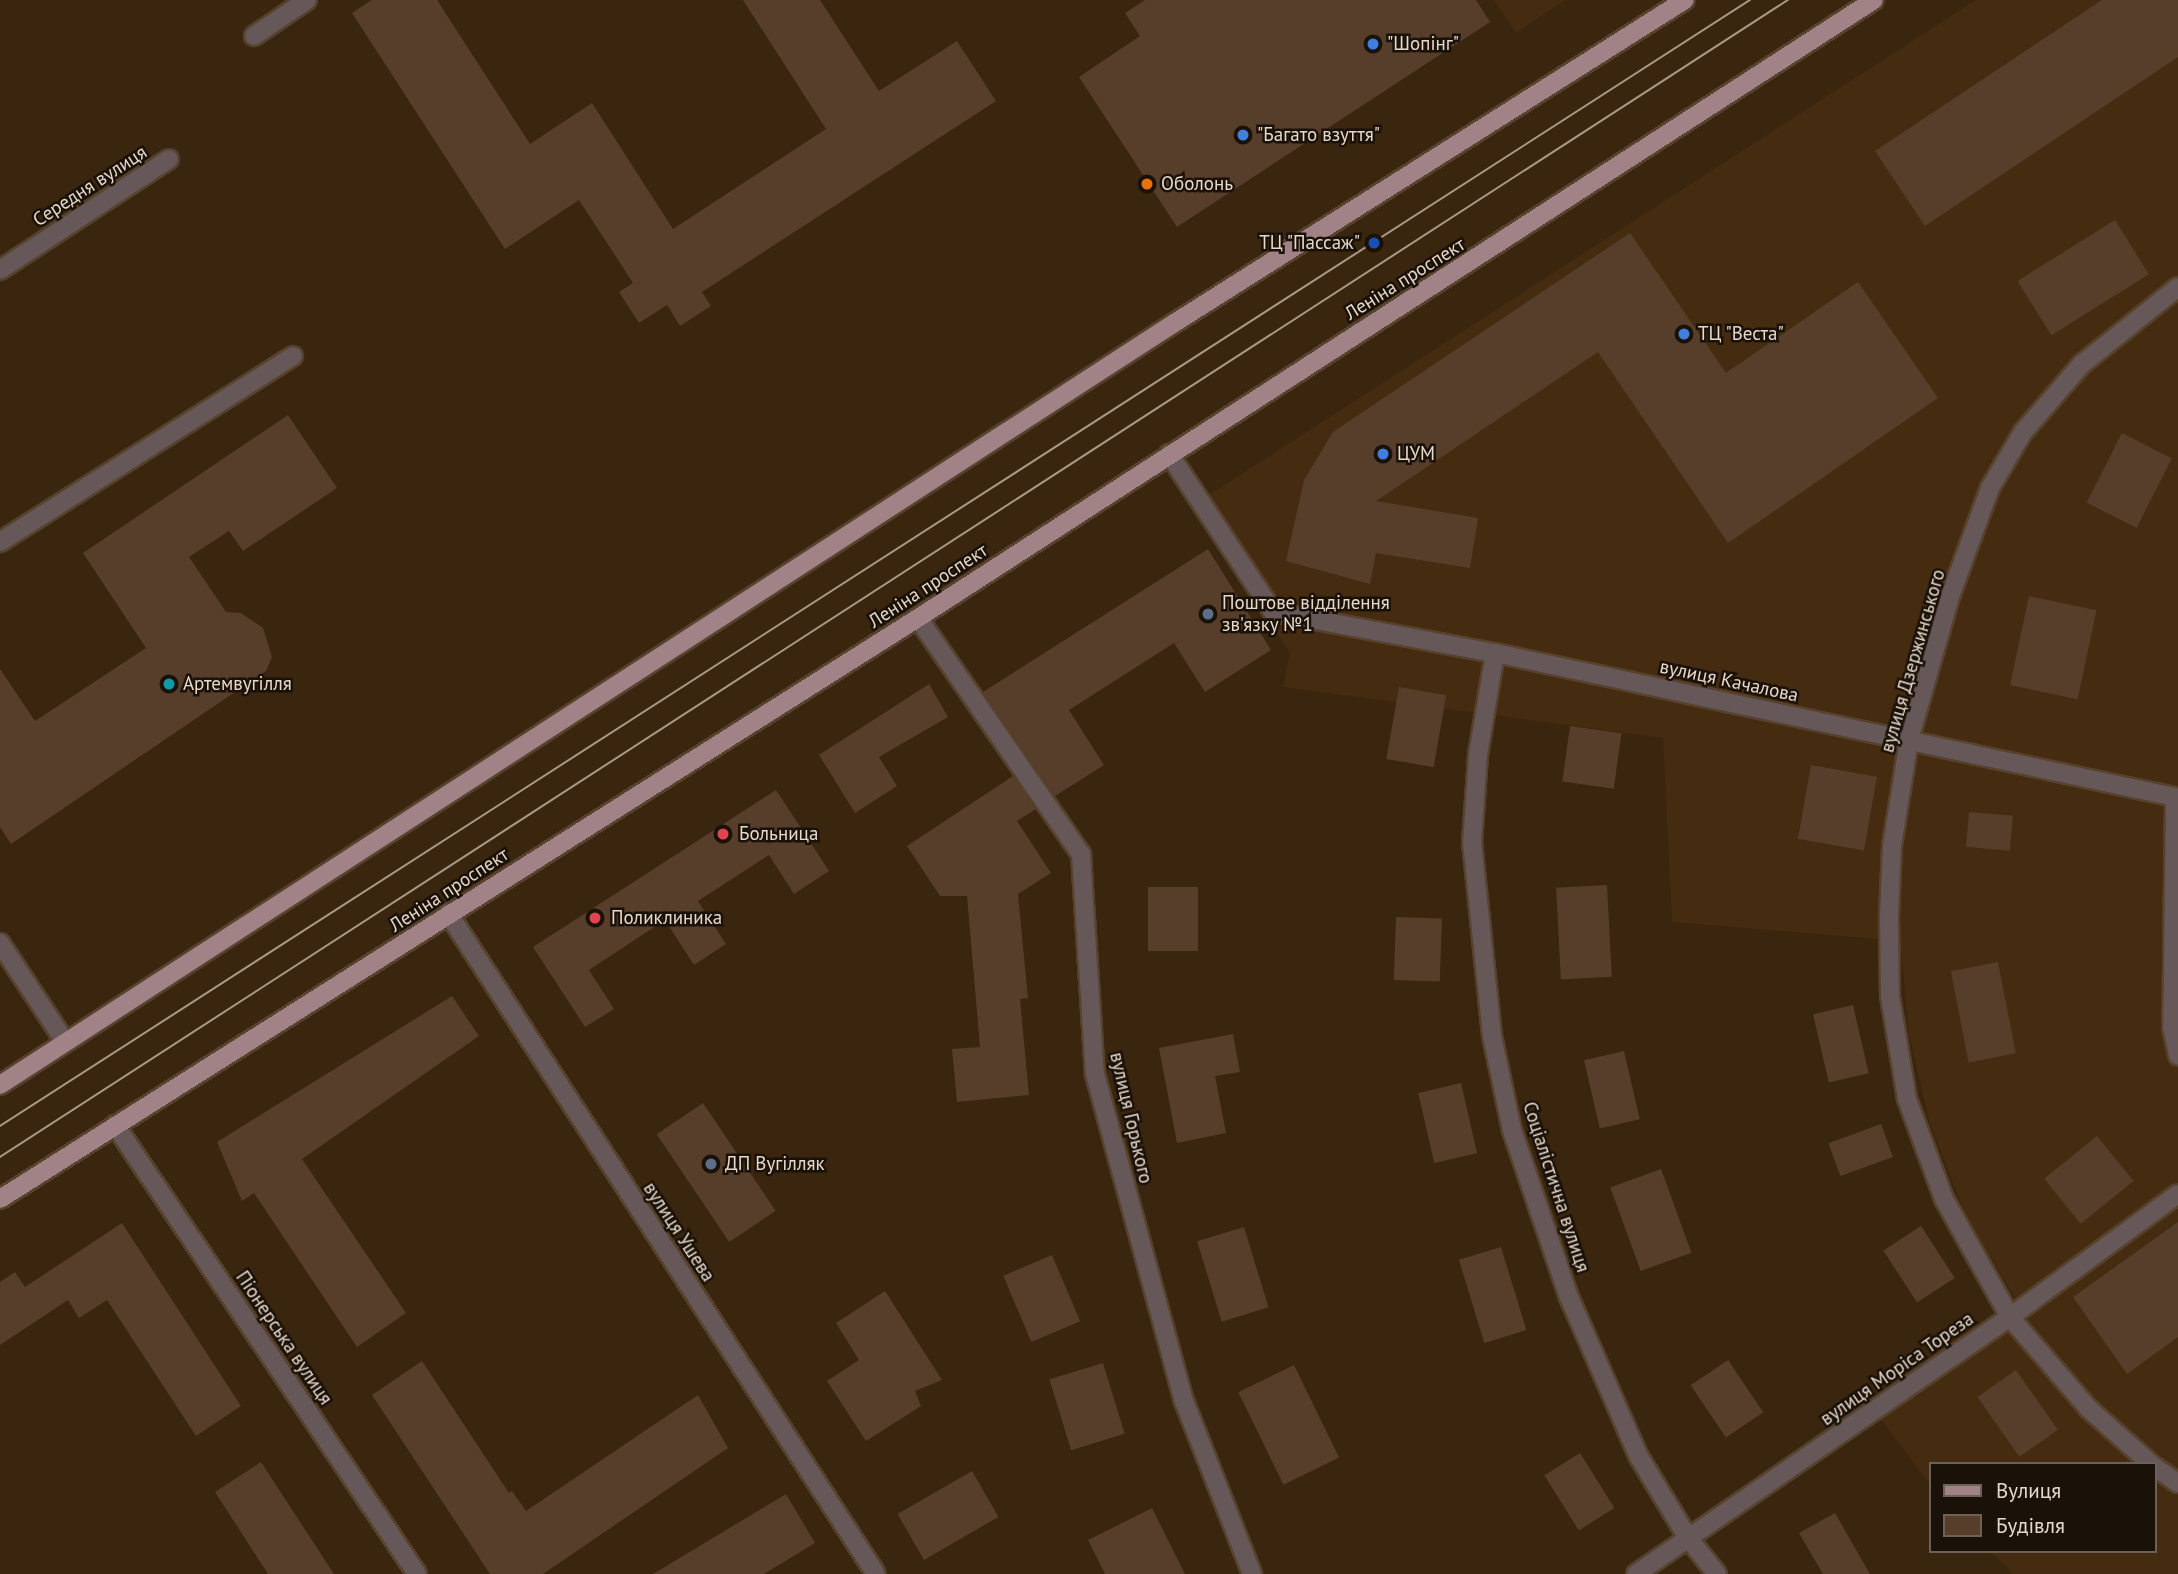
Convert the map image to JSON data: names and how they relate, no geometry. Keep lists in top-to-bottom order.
{
  "streets": {
    "main road": ["Леніна проспект"],
    "street": [
      "Середня вулиця",
      "вулиця Дзержинського",
      "вулиця Качалова",
      "вулиця Горького",
      "Соціалістична вулиця",
      "вулиця Ушева",
      "Піонерська вулиця",
      "вулиця Моріса Тореза"
    ]
  },
  "crossings": [
    ["Леніна проспект", "вулиця Качалова"],
    ["Леніна проспект", "вулиця Горького"],
    ["Леніна проспект", "вулиця Ушева"],
    ["Леніна проспект", "Піонерська вулиця"],
    ["вулиця Дзержинського", "вулиця Качалова"],
    ["вулиця Дзержинського", "вулиця Моріса Тореза"],
    ["вулиця Качалова", "Соціалістична вулиця"],
    ["Соціалістична вулиця", "вулиця Моріса Тореза"]
  ],
  "places": [
    "\"Шопінг\"",
    "\"Багато взуття\"",
    "Оболонь",
    "ТЦ \"Пассаж\"",
    "ТЦ \"Веста\"",
    "ЦУМ",
    "Поштове відділення зв'язку №1",
    "Артемвугілля",
    "Больница",
    "Поликлиника",
    "ДП Вугілляк"
  ],
  "legend": ["Вулиця", "Будівля"]
}
